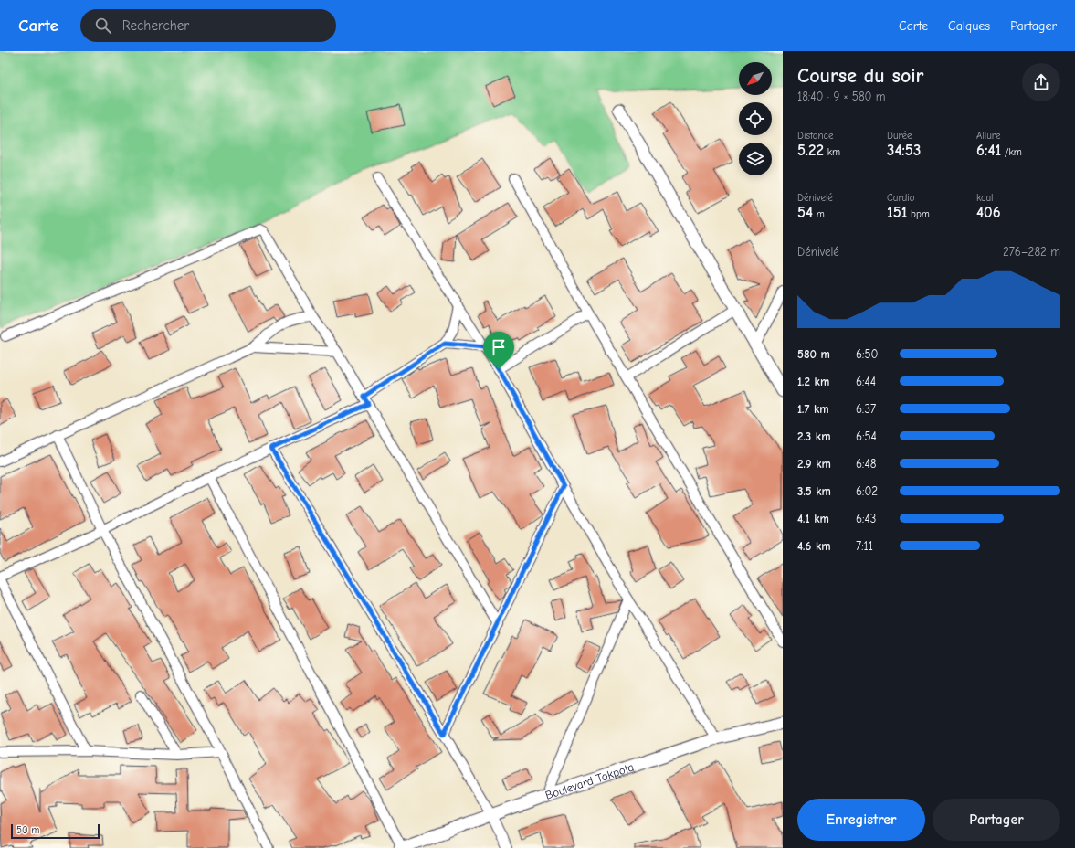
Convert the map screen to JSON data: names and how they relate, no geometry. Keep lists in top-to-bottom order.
{
  "streets": {
    "street": ["Boulevard Tokpota"]
  },
  "scale_bar": "50 m",
  "north": "bottom left",
  "page": {
    "header": "Carte",
    "search": "Rechercher",
    "nav": ["Carte", "Calques", "Partager"],
    "heading": ["Course du soir", "18:40 · 9 × 580 m"],
    "stats": [
      ["Distance", "5.22 km"],
      ["Durée", "34:53"],
      ["Allure", "6:41 /km"],
      ["Dénivelé", "54 m"],
      ["Cardio", "151 bpm"],
      ["kcal", "406"]
    ],
    "chart": ["Dénivelé", "276–282 m"],
    "list": [
      {
        "name": "580 m",
        "note": "6:50"
      },
      {
        "name": "1.2 km",
        "note": "6:44"
      },
      {
        "name": "1.7 km",
        "note": "6:37"
      },
      {
        "name": "2.3 km",
        "note": "6:54"
      },
      {
        "name": "2.9 km",
        "note": "6:48"
      },
      {
        "name": "3.5 km",
        "note": "6:02"
      },
      {
        "name": "4.1 km",
        "note": "6:43"
      },
      {
        "name": "4.6 km",
        "note": "7:11"
      }
    ],
    "buttons": ["Enregistrer", "Partager"],
    "scale": "50 m"
  }
}
